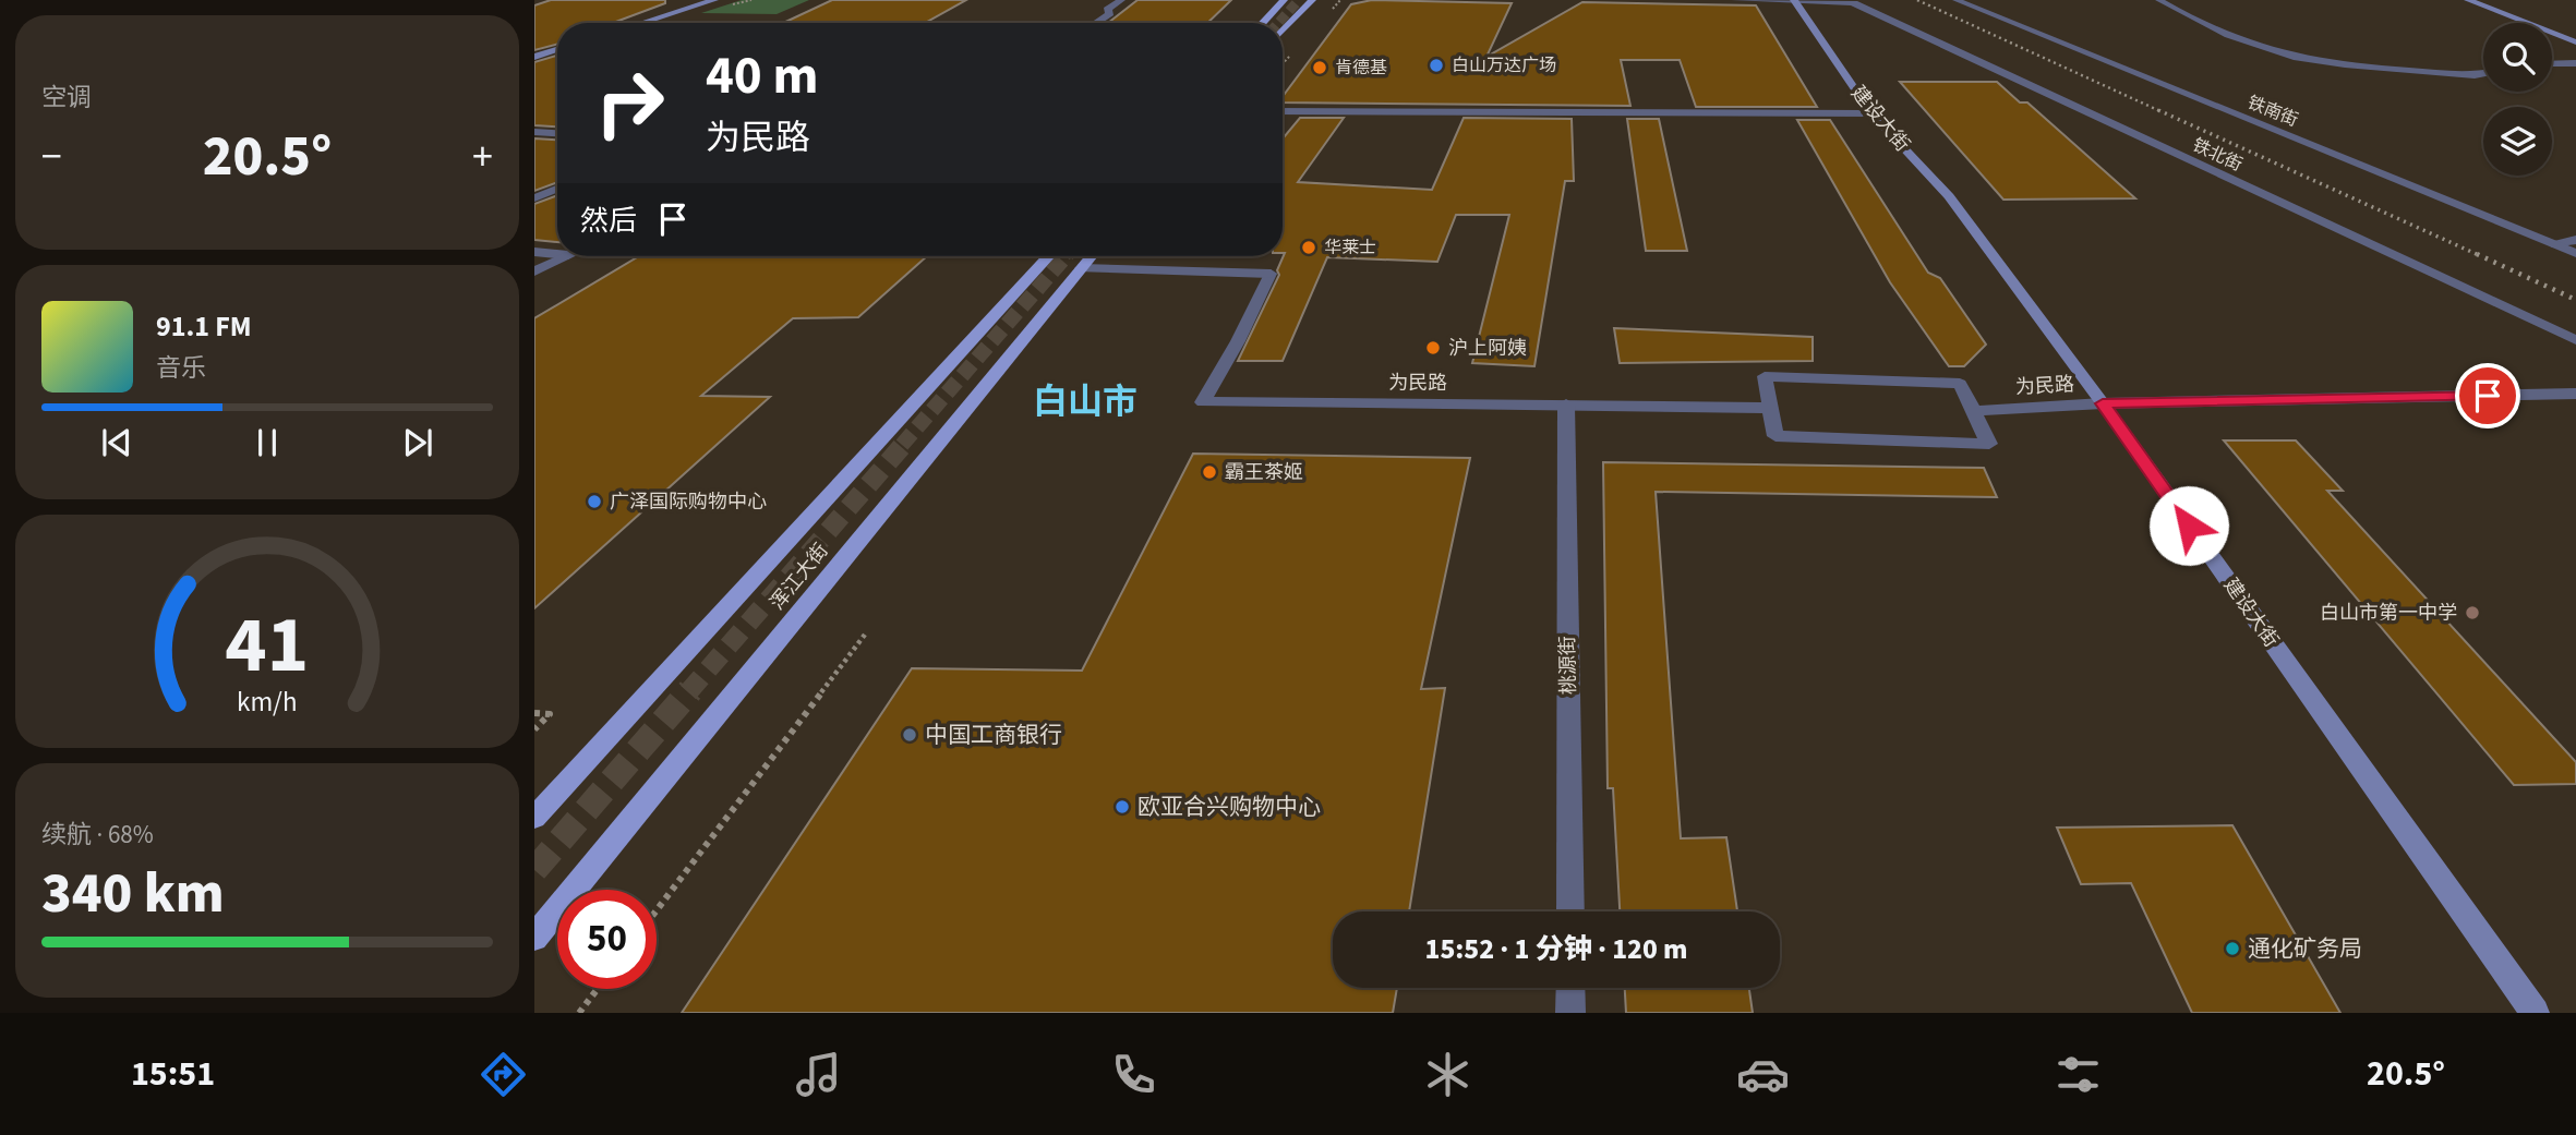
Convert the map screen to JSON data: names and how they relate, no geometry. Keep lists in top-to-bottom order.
{
  "streets": {
    "main road": ["建设大街", "浑江大街"],
    "street": [
      "铁南街",
      "铁北街",
      "为民路",
      "桃源街"
    ]
  },
  "crossings": [
    ["建设大街", "为民路"],
    ["为民路", "浑江大街"],
    ["为民路", "桃源街"]
  ],
  "districts": ["白山市"],
  "places": [
    "白山万达广场",
    "肯德基",
    "华莱士",
    "沪上阿姨",
    "霸王茶姬",
    "广泽国际购物中心",
    "白山市第一中学",
    "中国工商银行",
    "欧亚合兴购物中心",
    "通化矿务局"
  ],
  "page": {
    "tile": [
      "空调",
      ["续航 · 68%", "340 km"]
    ],
    "turn": ["40 m", "为民路"],
    "heat": ["−", "20.5°", "+"],
    "then": "然后",
    "song": ["91.1 FM", "音乐"],
    "limit": "50",
    "trip": "15:52 · 1 分钟 · 120 m",
    "tabs": ["15:51", "20.5°"],
    "gauge": ["41", "km/h"]
  }
}
